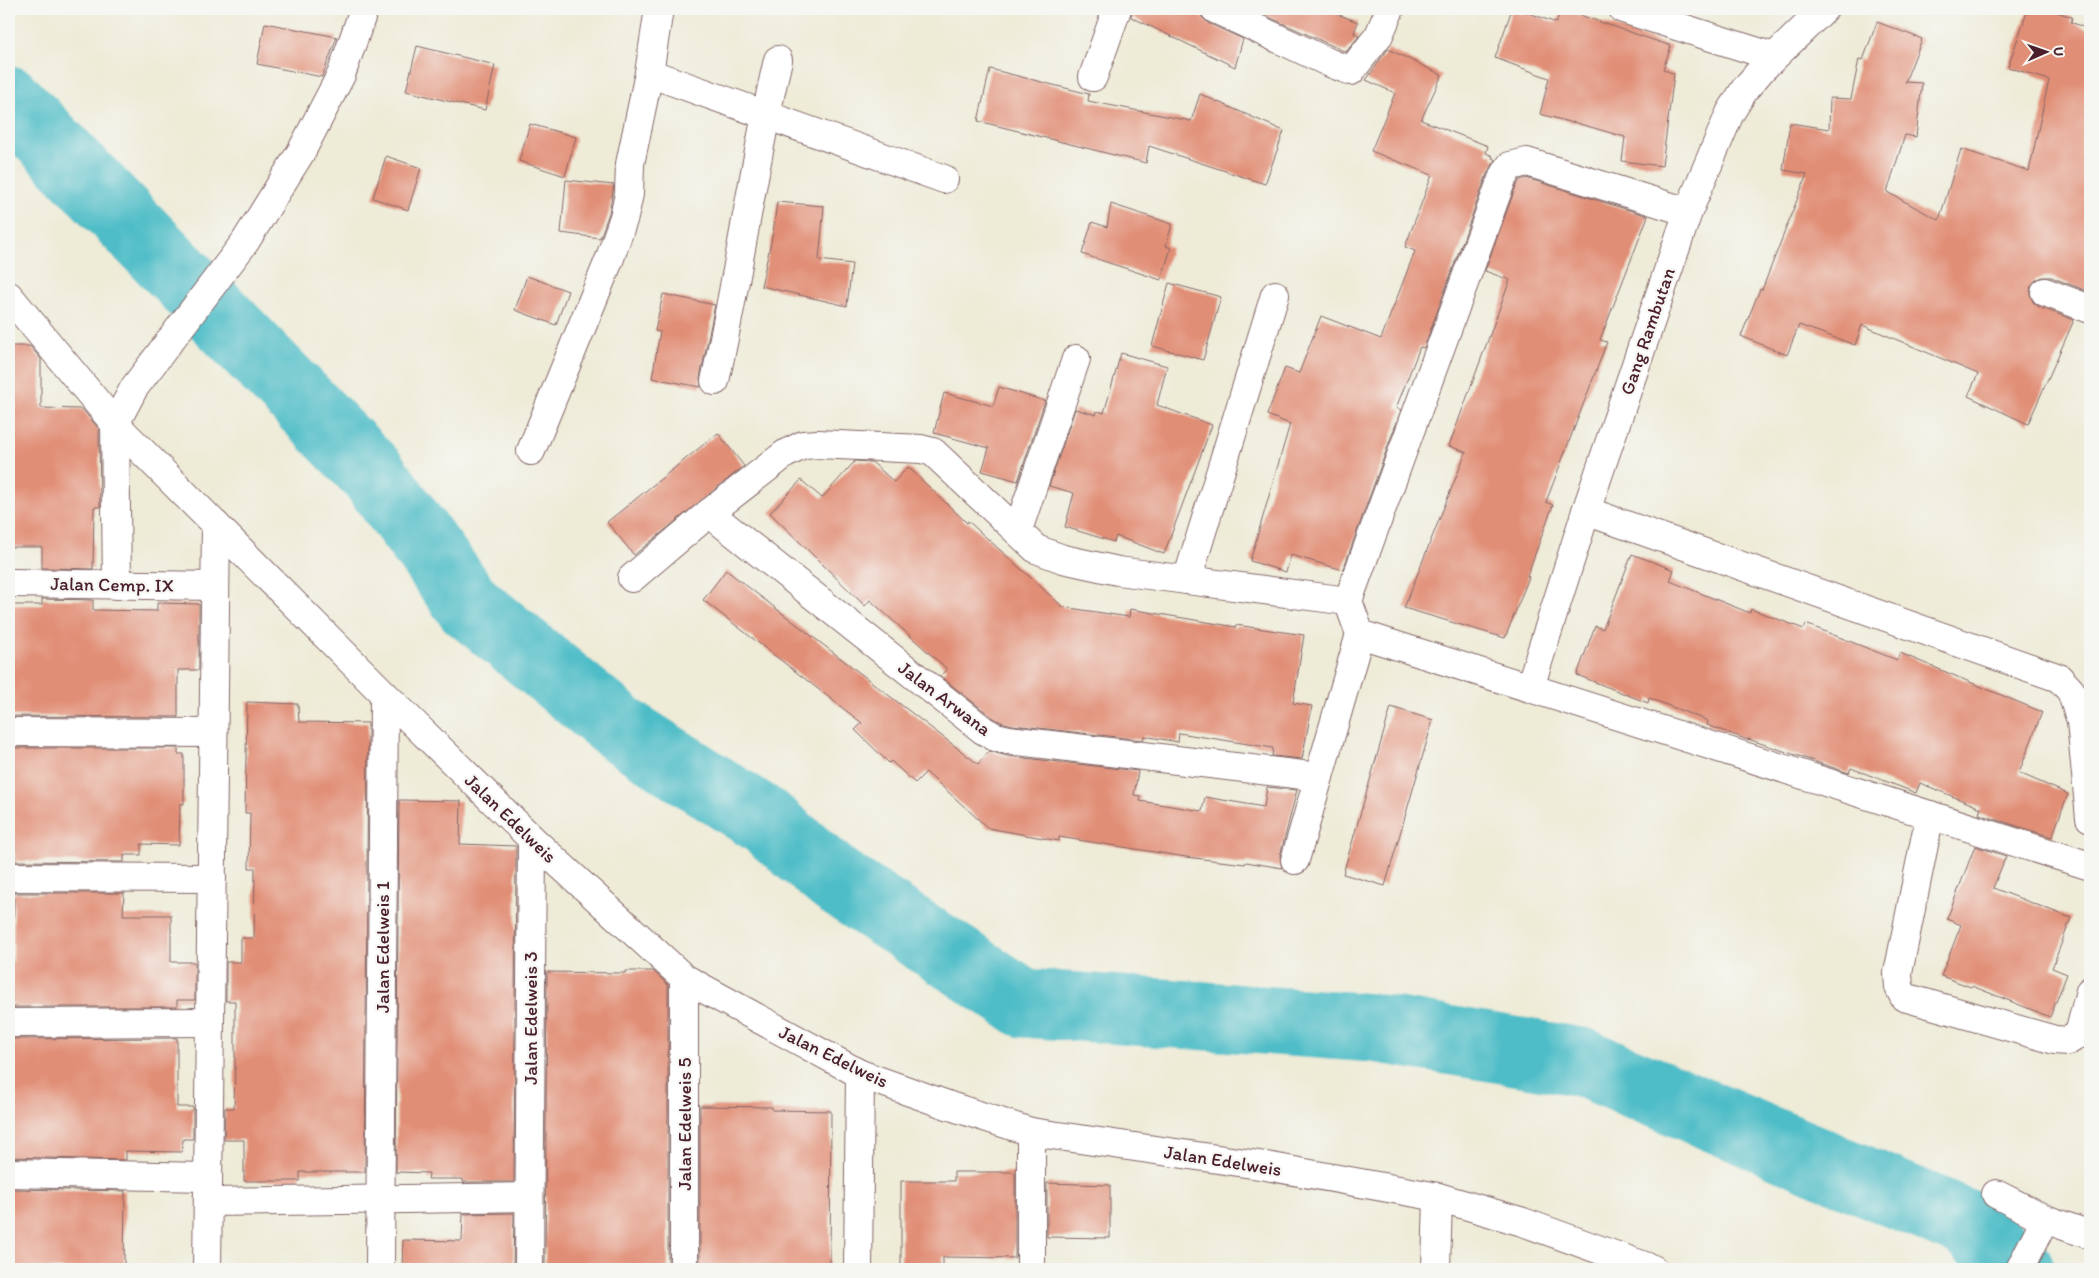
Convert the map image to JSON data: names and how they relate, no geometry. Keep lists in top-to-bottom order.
{
  "streets": {
    "street": [
      "Gang Rambutan",
      "Jalan Cemp. IX",
      "Jalan Arwana",
      "Jalan Edelweis",
      "Jalan Edelweis 1",
      "Jalan Edelweis 3",
      "Jalan Edelweis 5"
    ]
  },
  "crossings": [
    ["Jalan Edelweis", "Jalan Edelweis 1"],
    ["Jalan Edelweis", "Jalan Edelweis 3"],
    ["Jalan Edelweis", "Jalan Edelweis 5"]
  ],
  "north": "right"
}
